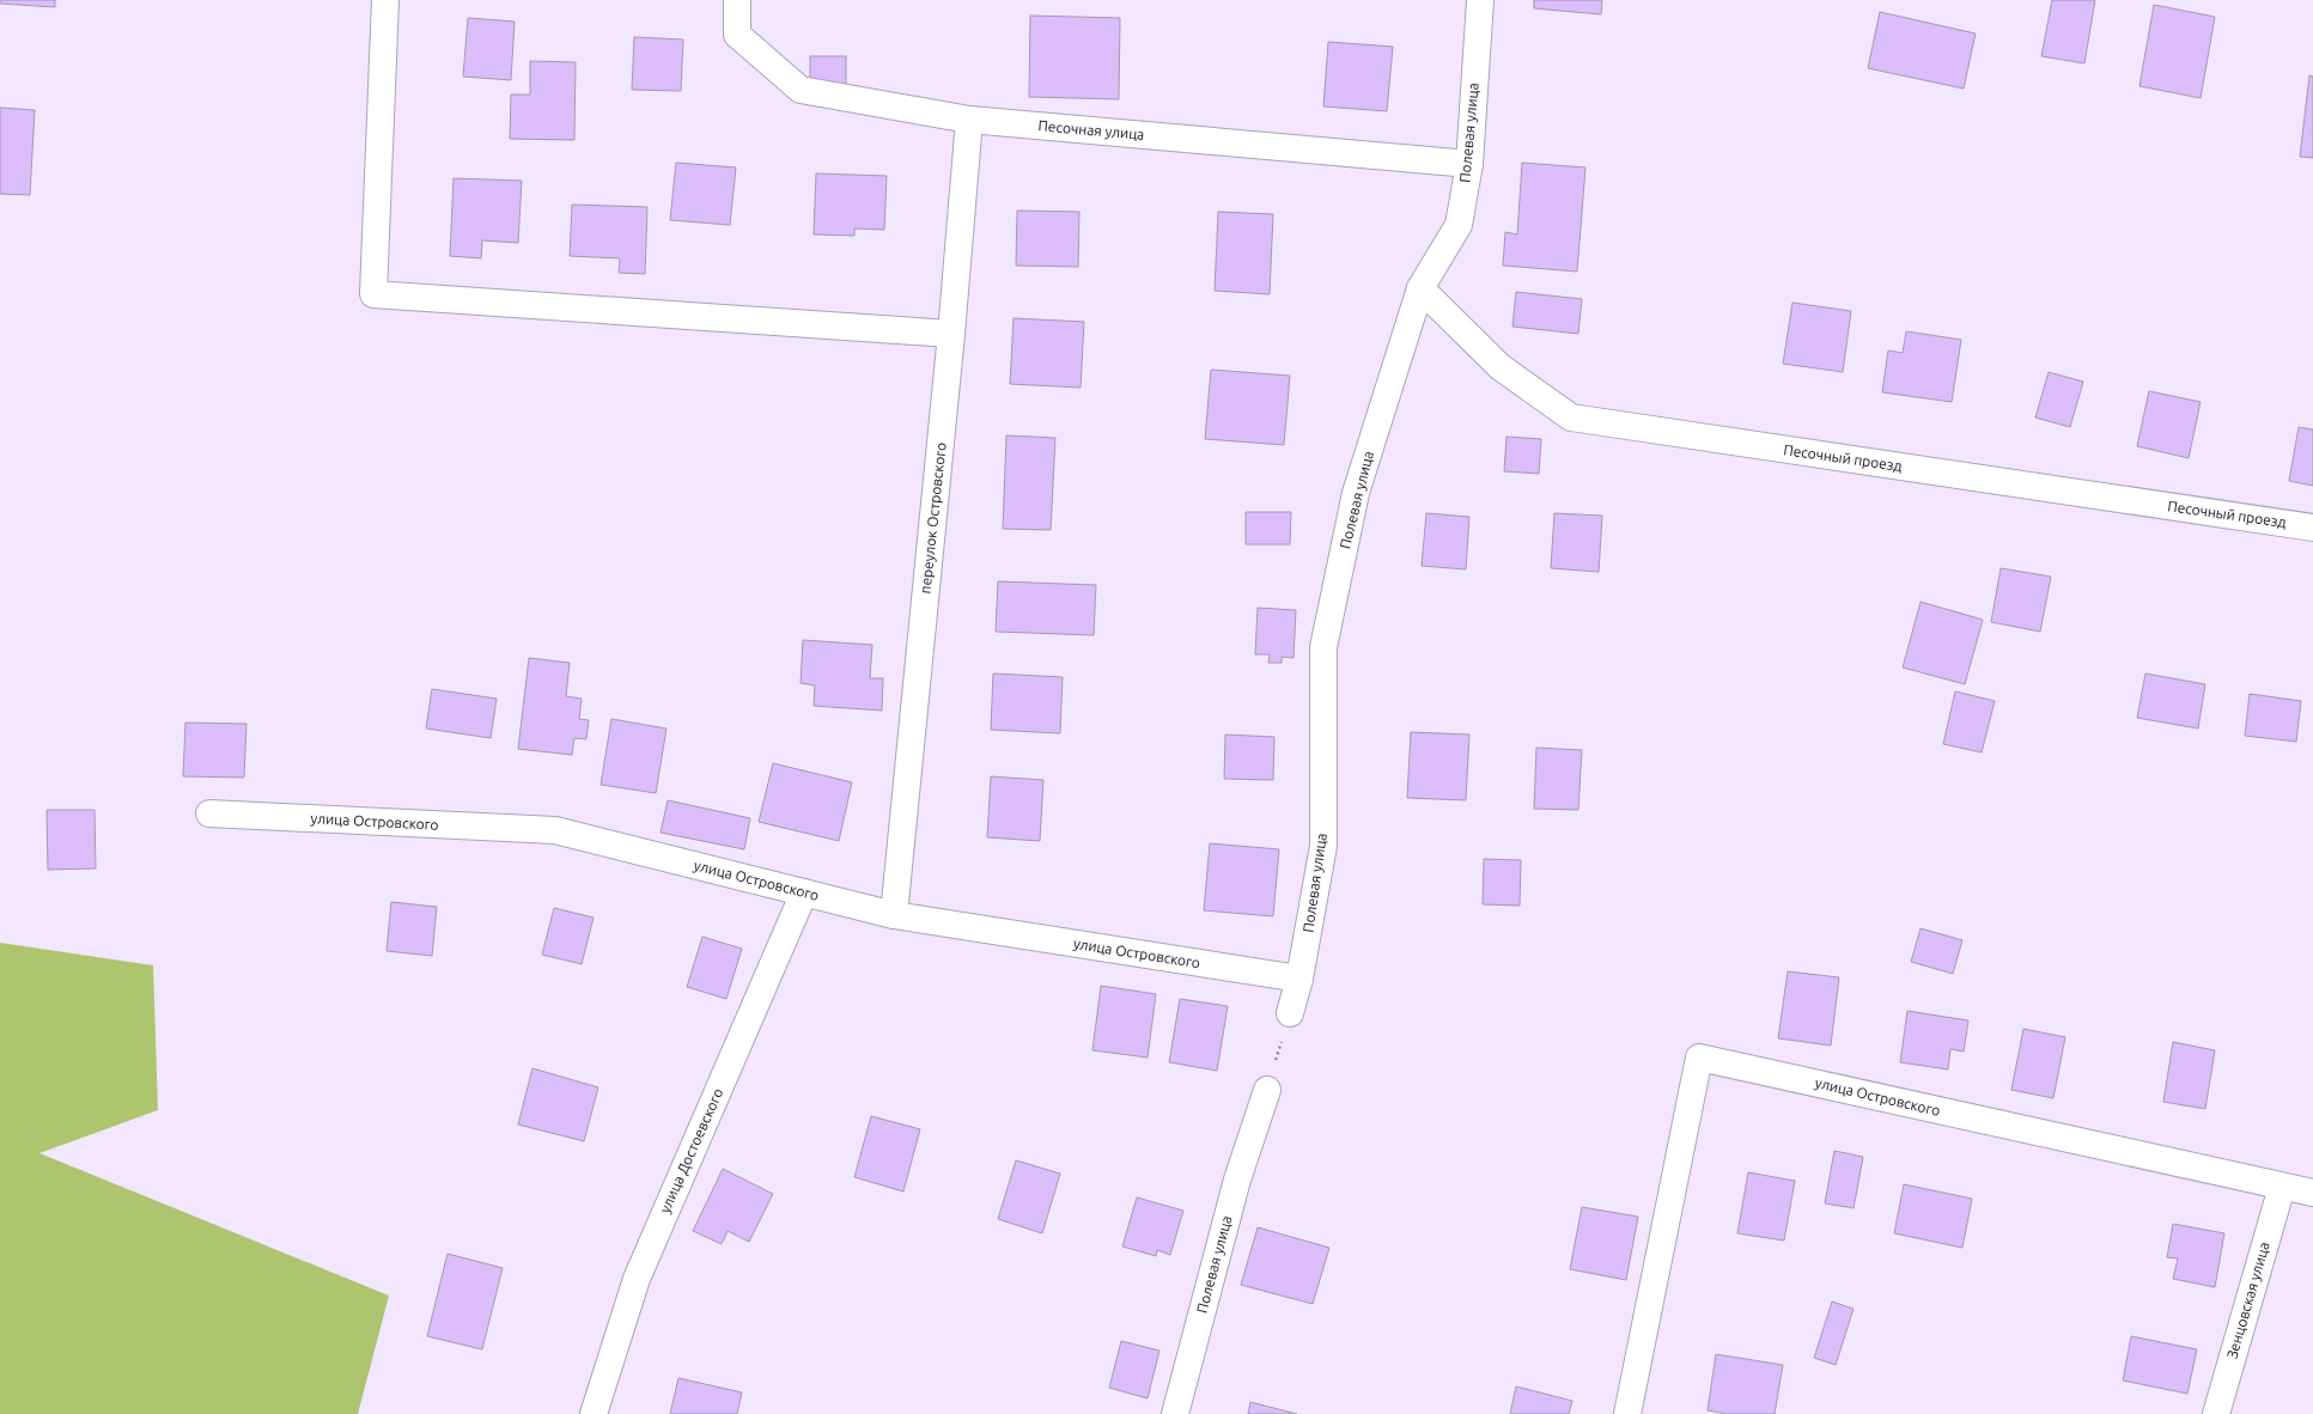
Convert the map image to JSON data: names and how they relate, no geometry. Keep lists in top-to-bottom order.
{
  "streets": {
    "street": [
      "Песочная улица",
      "Полевая улица",
      "Песочный проезд",
      "переулок Островского",
      "улица Островского",
      "улица Достоевского",
      "Зенцовская улица"
    ]
  },
  "crossings": [
    ["Песочная улица", "Полевая улица"],
    ["Песочная улица", "переулок Островского"],
    ["Полевая улица", "Песочный проезд"],
    ["Полевая улица", "улица Островского"],
    ["переулок Островского", "улица Островского"],
    ["улица Островского", "улица Достоевского"],
    ["улица Островского", "Зенцовская улица"]
  ]
}
